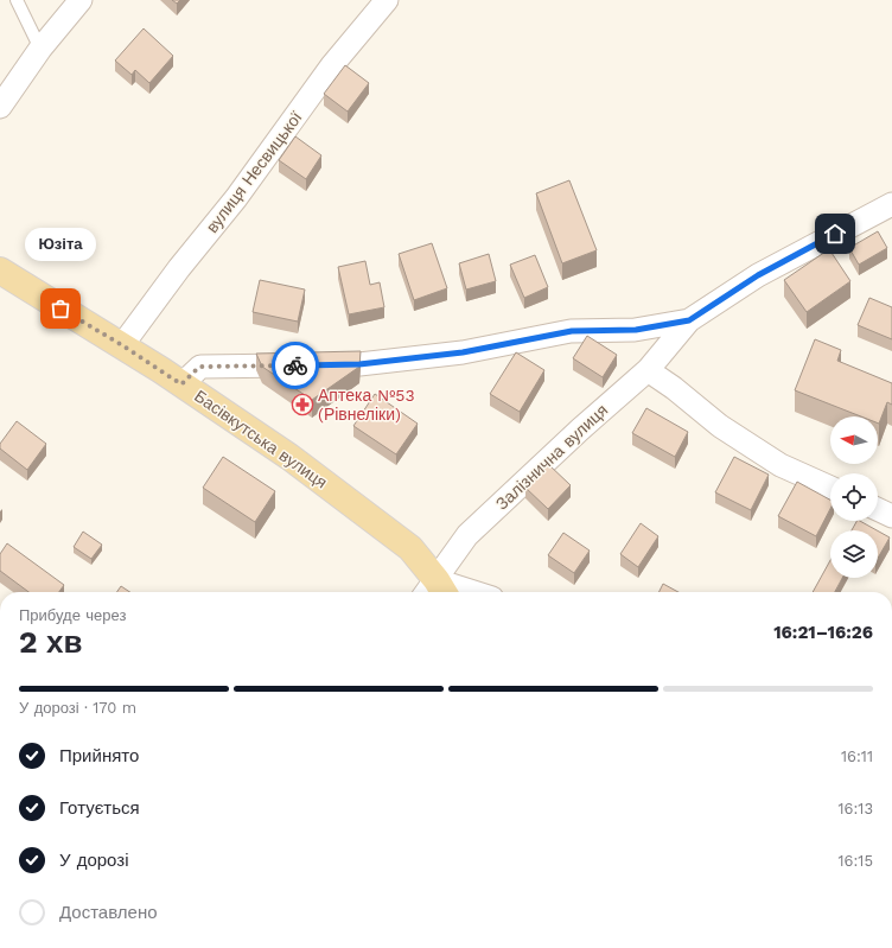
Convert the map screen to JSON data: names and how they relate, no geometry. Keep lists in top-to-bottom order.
{
  "streets": {
    "main road": ["Басівкутська вулиця"],
    "street": ["вулиця Несвицької", "Залізнична вулиця"]
  },
  "crossings": [
    ["вулиця Несвицької", "Басівкутська вулиця"],
    ["Басівкутська вулиця", "Залізнична вулиця"]
  ],
  "places": {
    "other": ["Юзіта"],
    "pharmacy": ["Аптека №53 (Рівнеліки)"]
  },
  "north": "left",
  "page": {
    "bubble": "Юзіта",
    "heading": ["2 хв", "Прибуде через", "16:21–16:26"],
    "bar": "У дорозі · 170 m",
    "list": [
      ["Прийнято", "16:11"],
      ["Готується", "16:13"],
      ["У дорозі", "16:15"],
      "Доставлено"
    ]
  }
}
